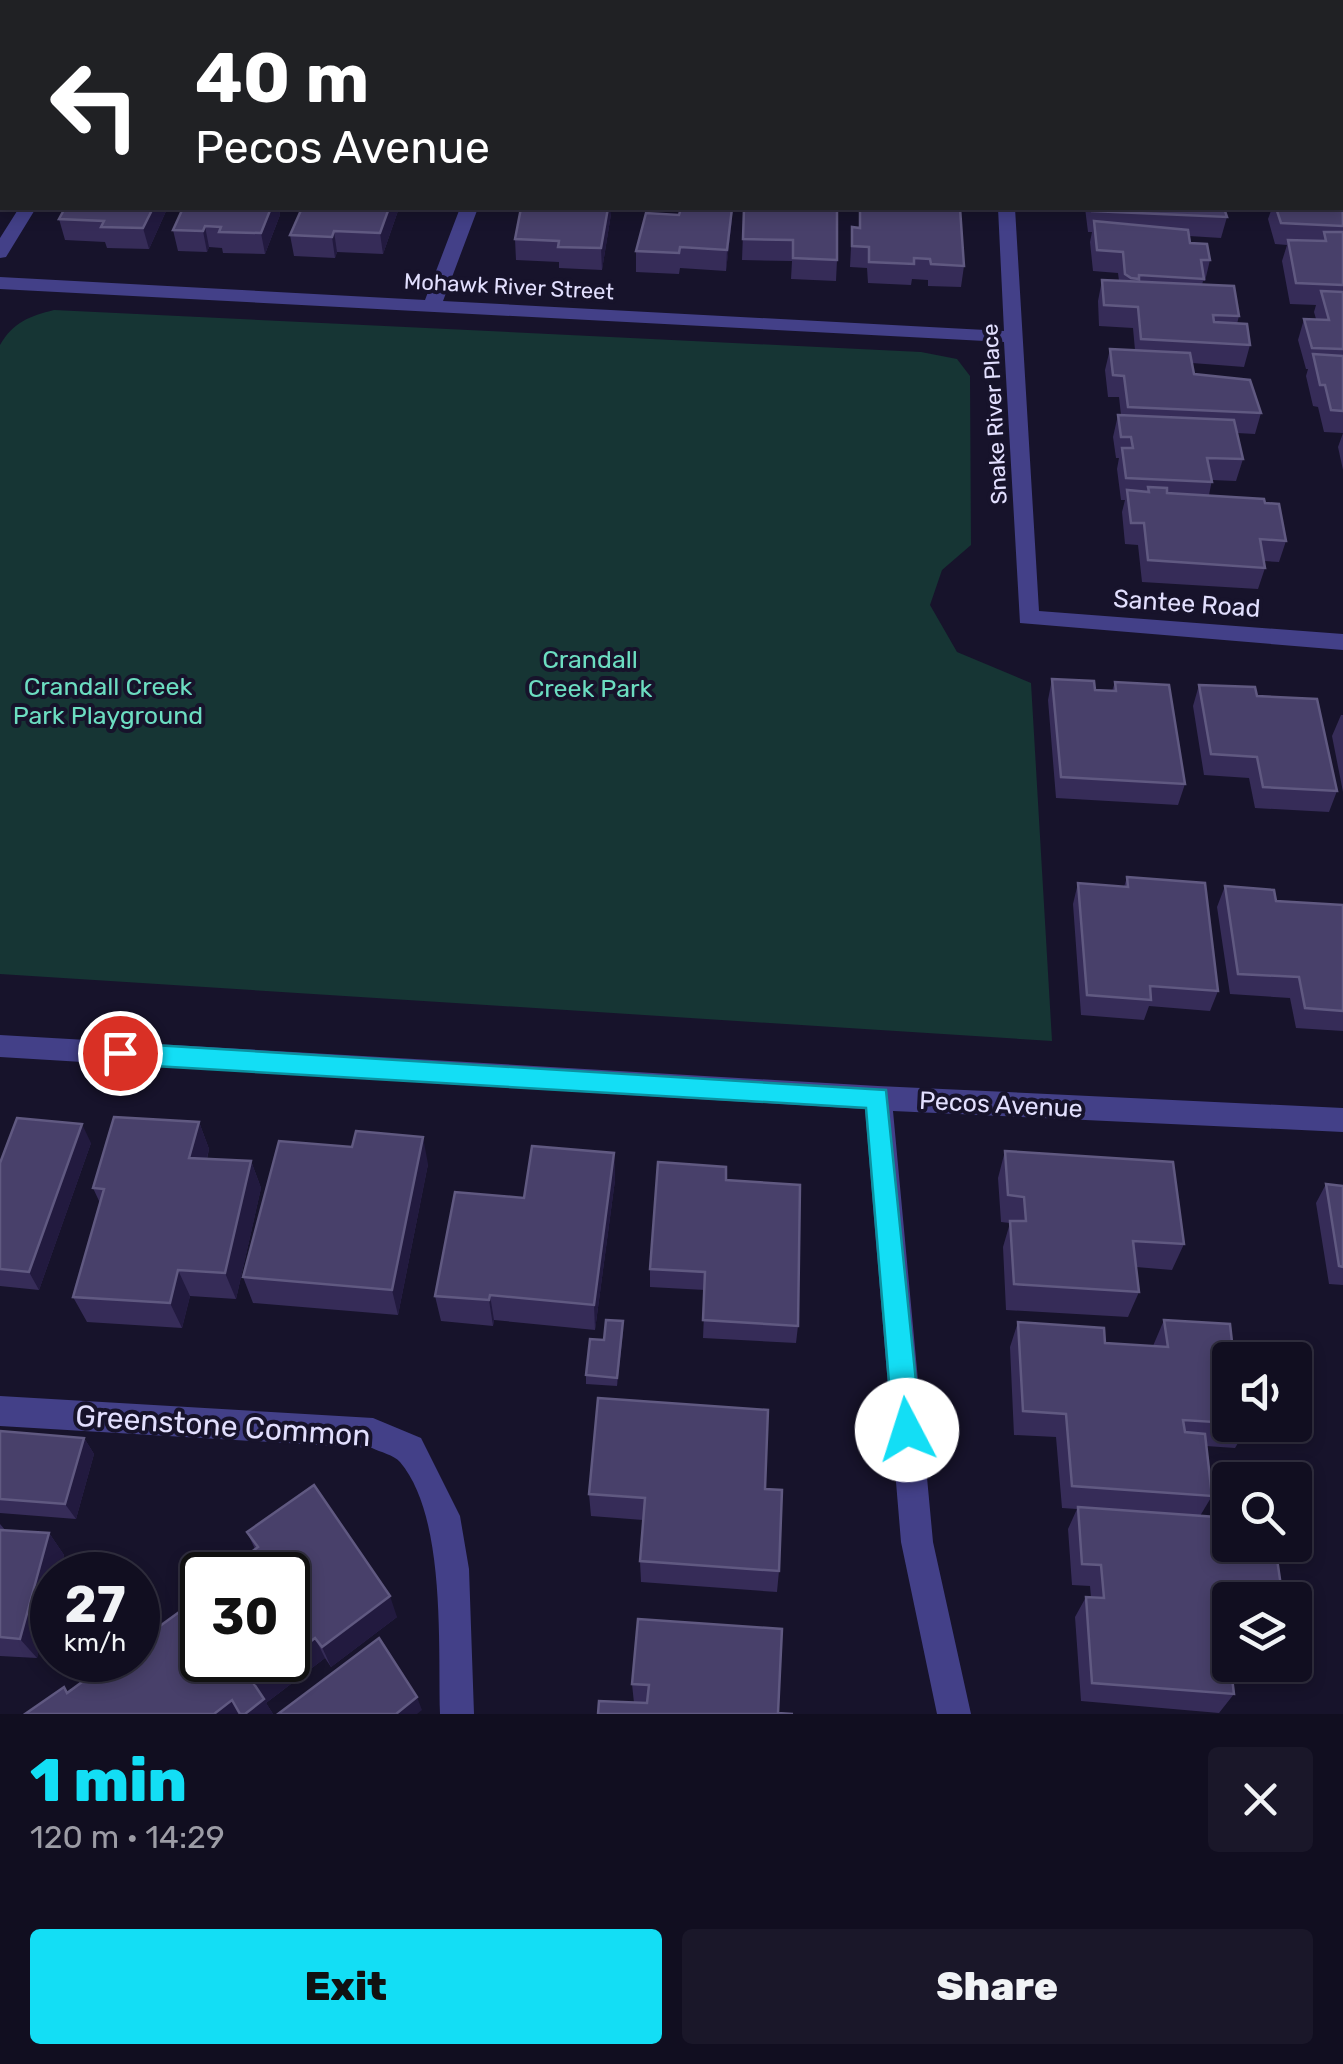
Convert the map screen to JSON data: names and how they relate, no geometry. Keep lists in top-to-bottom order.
{
  "streets": {
    "street": [
      "Mohawk River Street",
      "Snake River Place",
      "Santee Road",
      "Pecos Avenue",
      "Greenstone Common"
    ]
  },
  "crossings": [
    ["Mohawk River Street", "Snake River Place"],
    ["Snake River Place", "Santee Road"]
  ],
  "parks": ["Crandall Creek Park", "Crandall Creek Park Playground"],
  "page": {
    "turn": ["40 m", "Pecos Avenue"],
    "speed": "27 km/h",
    "limit": "30",
    "heading": ["1 min", "120 m · 14:29"],
    "buttons": ["Exit", "Share"]
  }
}
